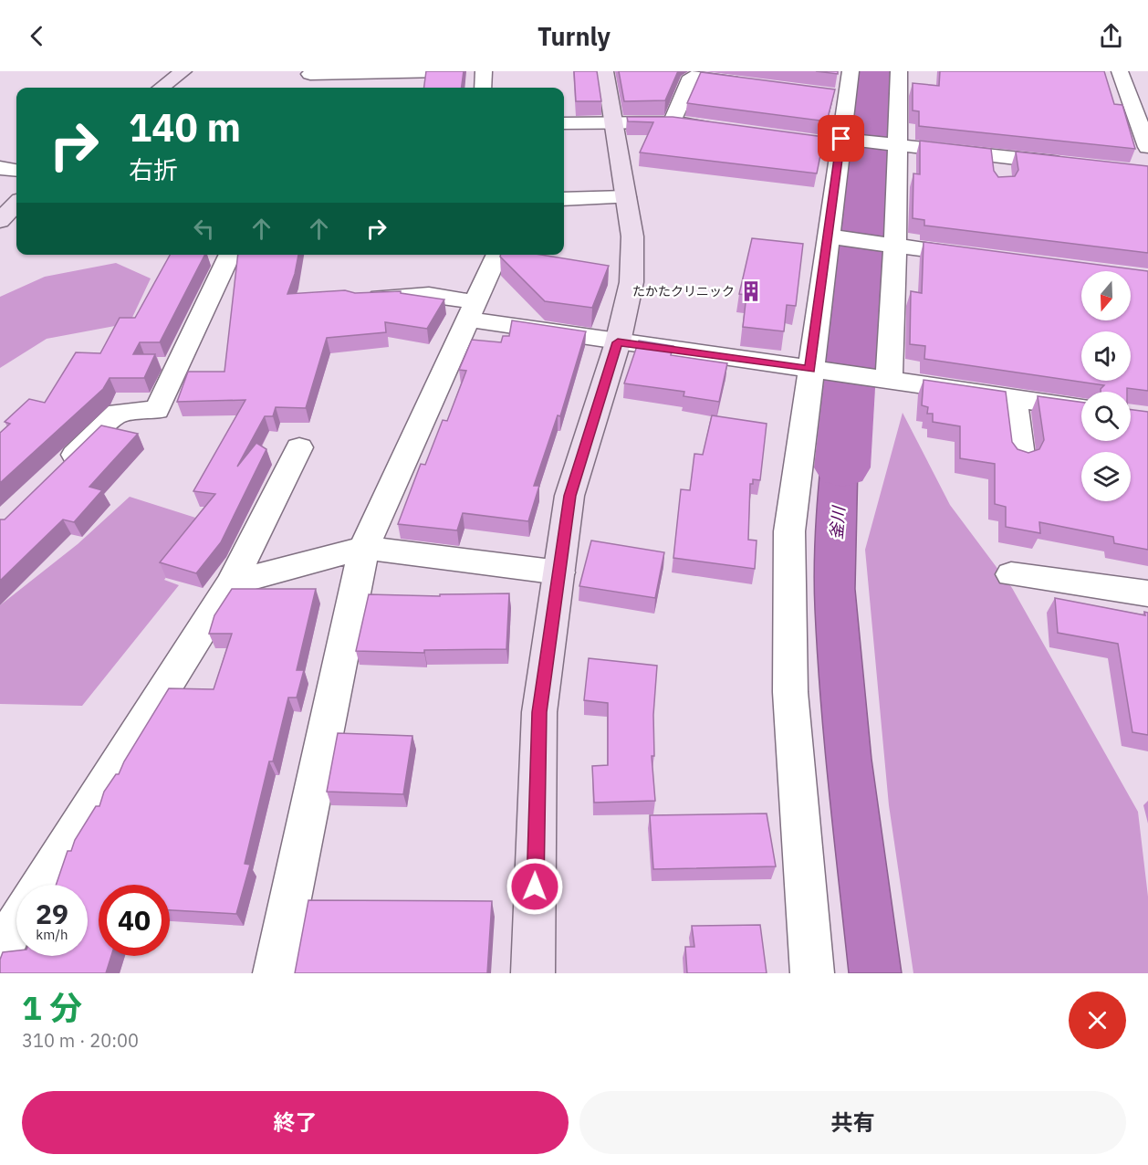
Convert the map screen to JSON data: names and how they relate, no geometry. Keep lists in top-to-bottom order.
{
  "water": ["釜川"],
  "places": {
    "building": ["たかたクリニック"]
  },
  "north": "bottom",
  "page": {
    "header": "Turnly",
    "turn": ["140 m", "右折"],
    "speed": "29 km/h",
    "limit": "40",
    "heading": ["1 分", "310 m · 20:00"],
    "buttons": ["終了", "共有"]
  }
}
